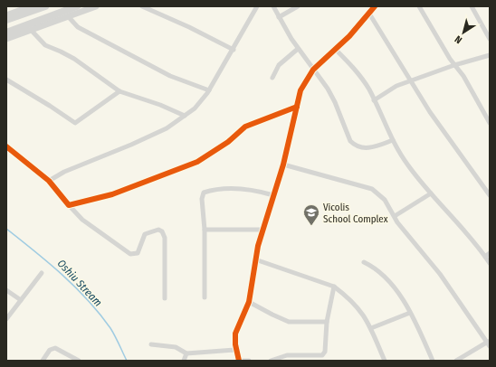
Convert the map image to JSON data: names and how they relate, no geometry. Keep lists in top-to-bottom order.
{
  "water": ["Oshiu Stream"],
  "places": {
    "school or university": ["Vicolis School Complex"]
  },
  "north": "bottom left"
}
